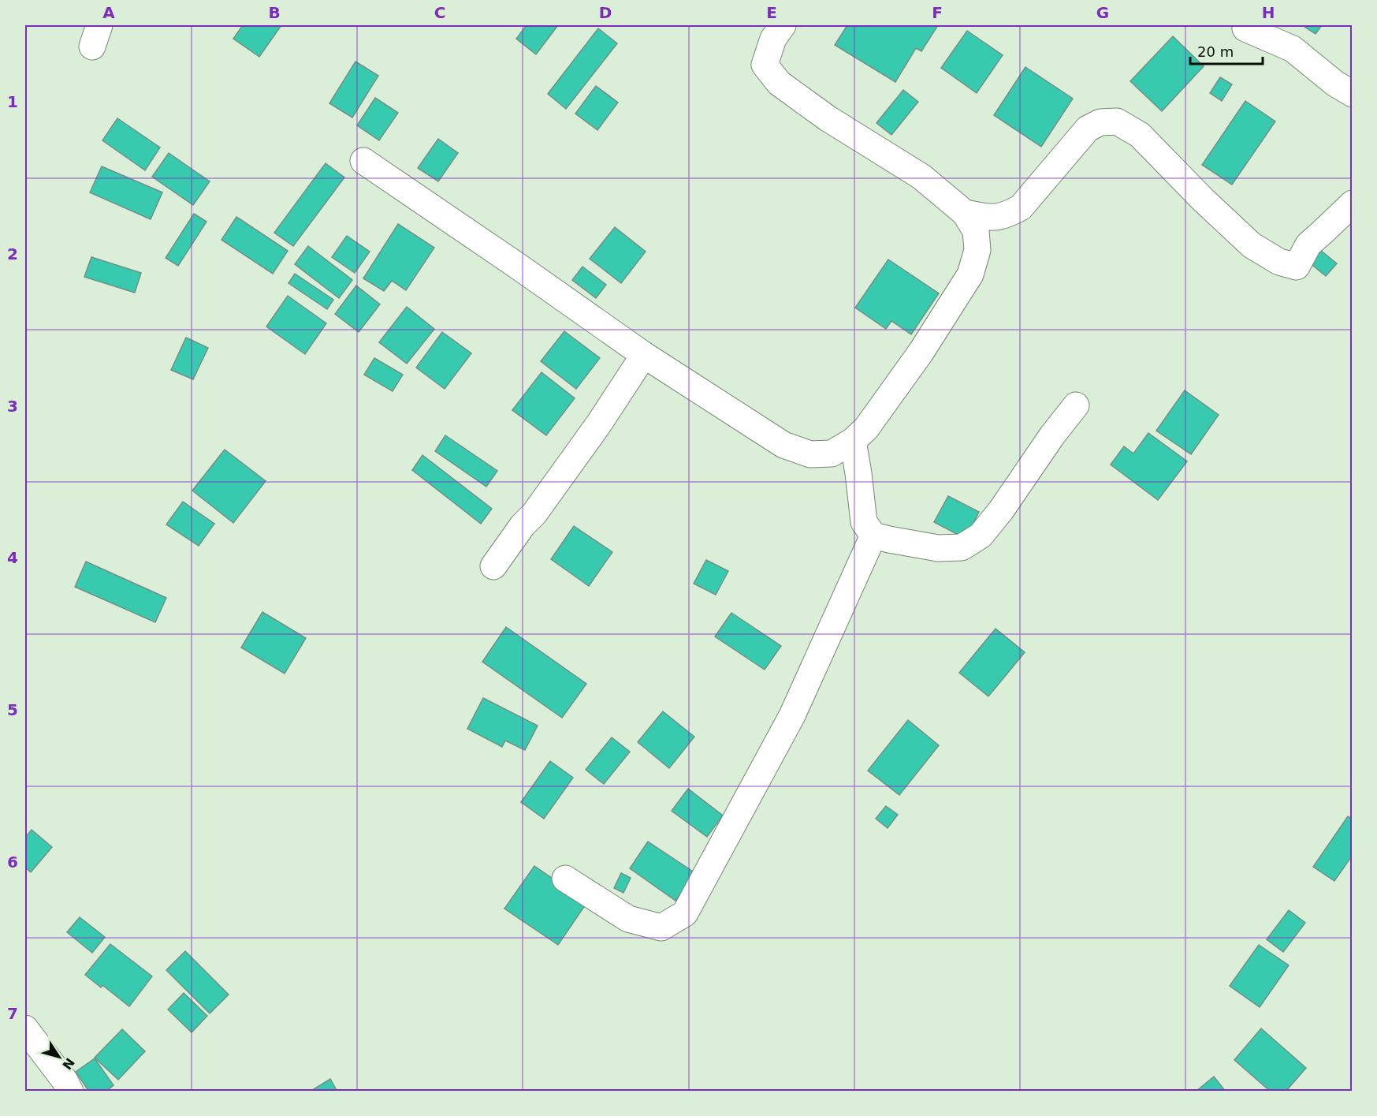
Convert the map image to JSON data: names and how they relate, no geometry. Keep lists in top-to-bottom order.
{
  "scale_bar": "20 m",
  "north": "bottom right",
  "grid": {
    "columns": [
      "A",
      "B",
      "C",
      "D",
      "E",
      "F",
      "G",
      "H"
    ],
    "rows": [
      "1",
      "2",
      "3",
      "4",
      "5",
      "6",
      "7"
    ]
  }
}
